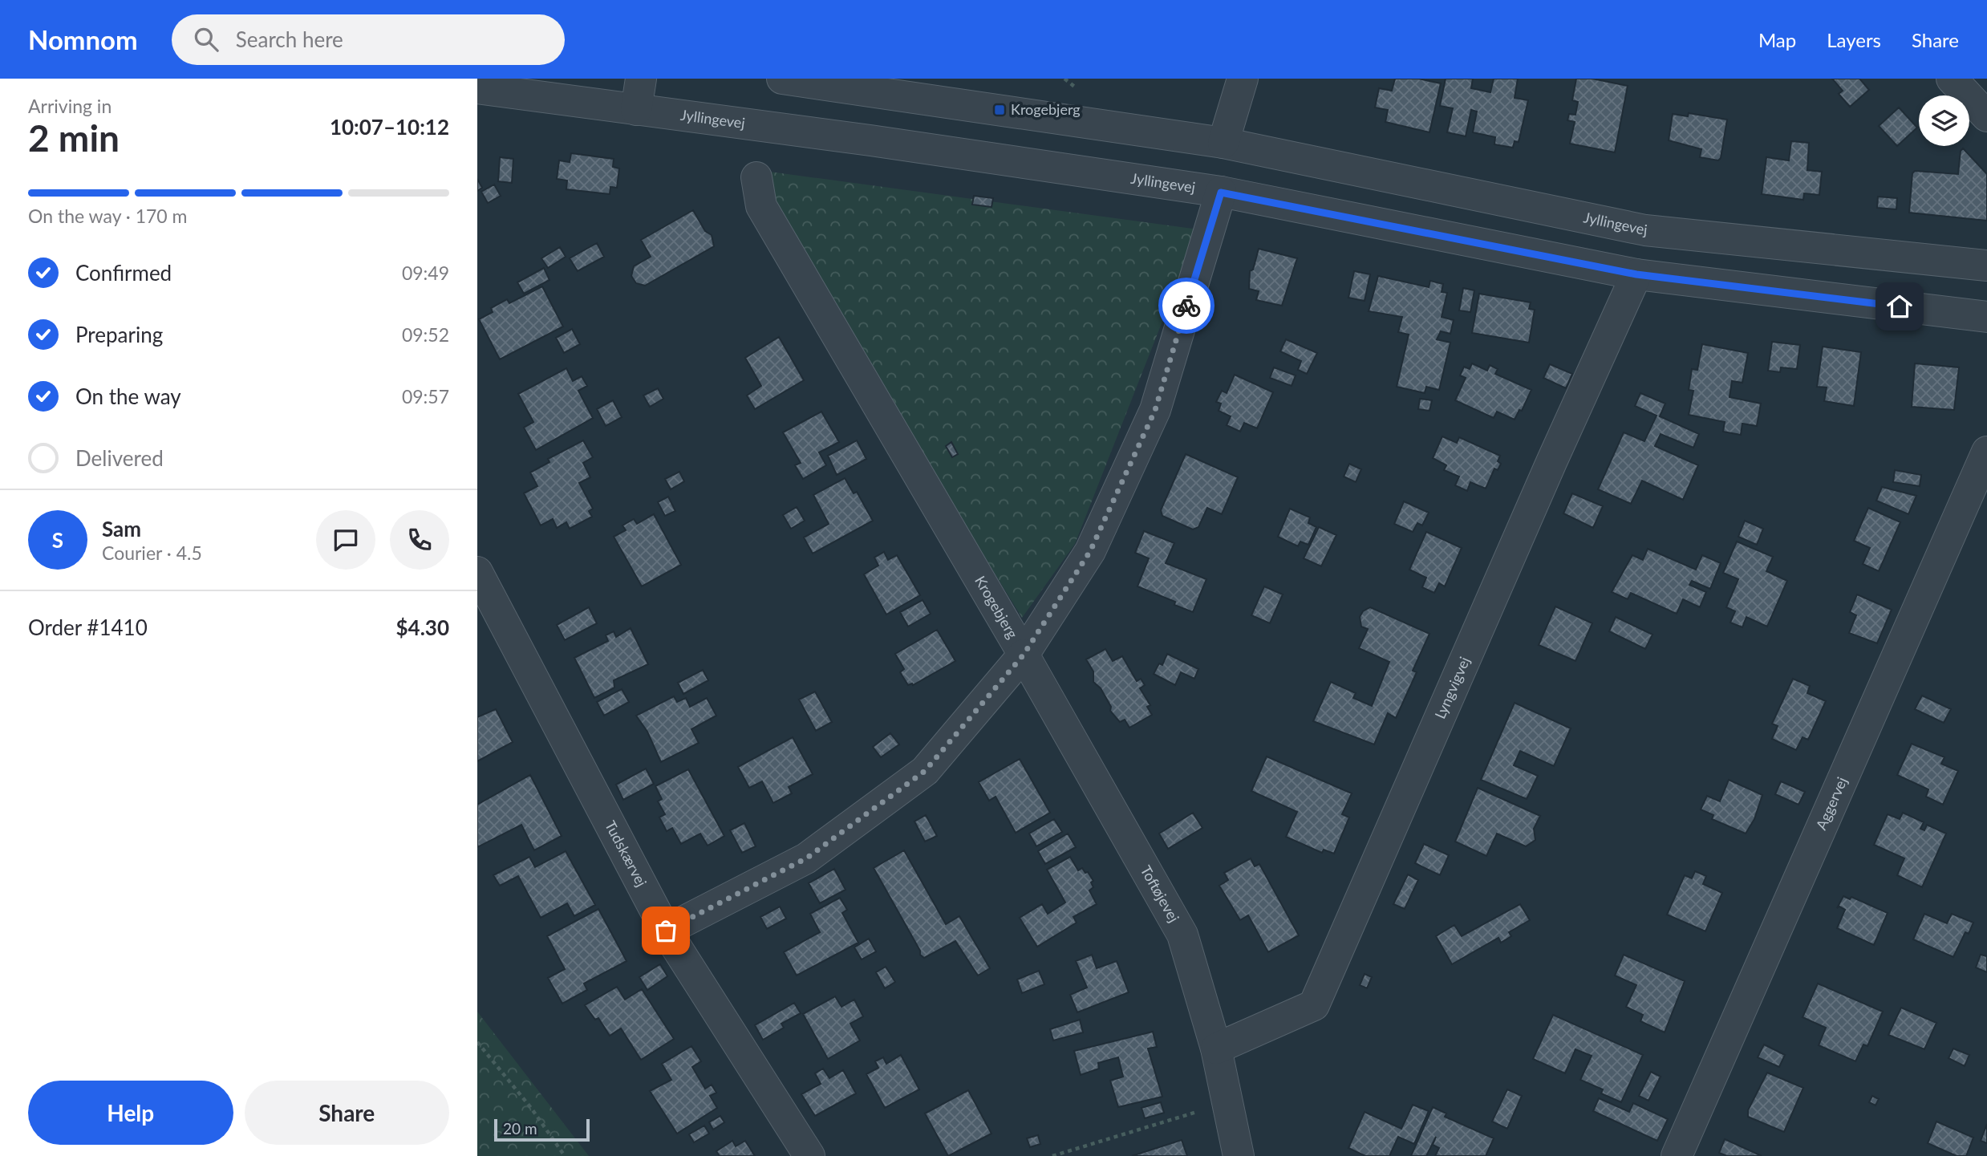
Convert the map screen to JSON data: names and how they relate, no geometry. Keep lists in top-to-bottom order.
{
  "streets": {
    "street": [
      "Jyllingevej",
      "Krogebjerg",
      "Lyngvigvej",
      "Aggervej",
      "Tudskærvej",
      "Toftøjevej"
    ]
  },
  "crossings": [
    ["Jyllingevej", "Krogebjerg"],
    ["Jyllingevej", "Lyngvigvej"],
    ["Krogebjerg", "Toftøjevej"],
    ["Lyngvigvej", "Toftøjevej"]
  ],
  "places": {
    "transit": ["Krogebjerg"]
  },
  "scale_bar": "20 m",
  "page": {
    "header": "Nomnom",
    "search": "Search here",
    "nav": ["Map", "Layers", "Share"],
    "heading": ["2 min", "Arriving in", "10:07–10:12"],
    "panel": [
      "Sam",
      "Courier · 4.5",
      "Order #1410",
      "$4.30"
    ],
    "bar": "On the way · 170 m",
    "list": [
      ["Confirmed", "09:49"],
      ["Preparing", "09:52"],
      ["On the way", "09:57"],
      "Delivered"
    ],
    "round": "S",
    "buttons": ["Help", "Share"],
    "scale": "20 m"
  }
}
